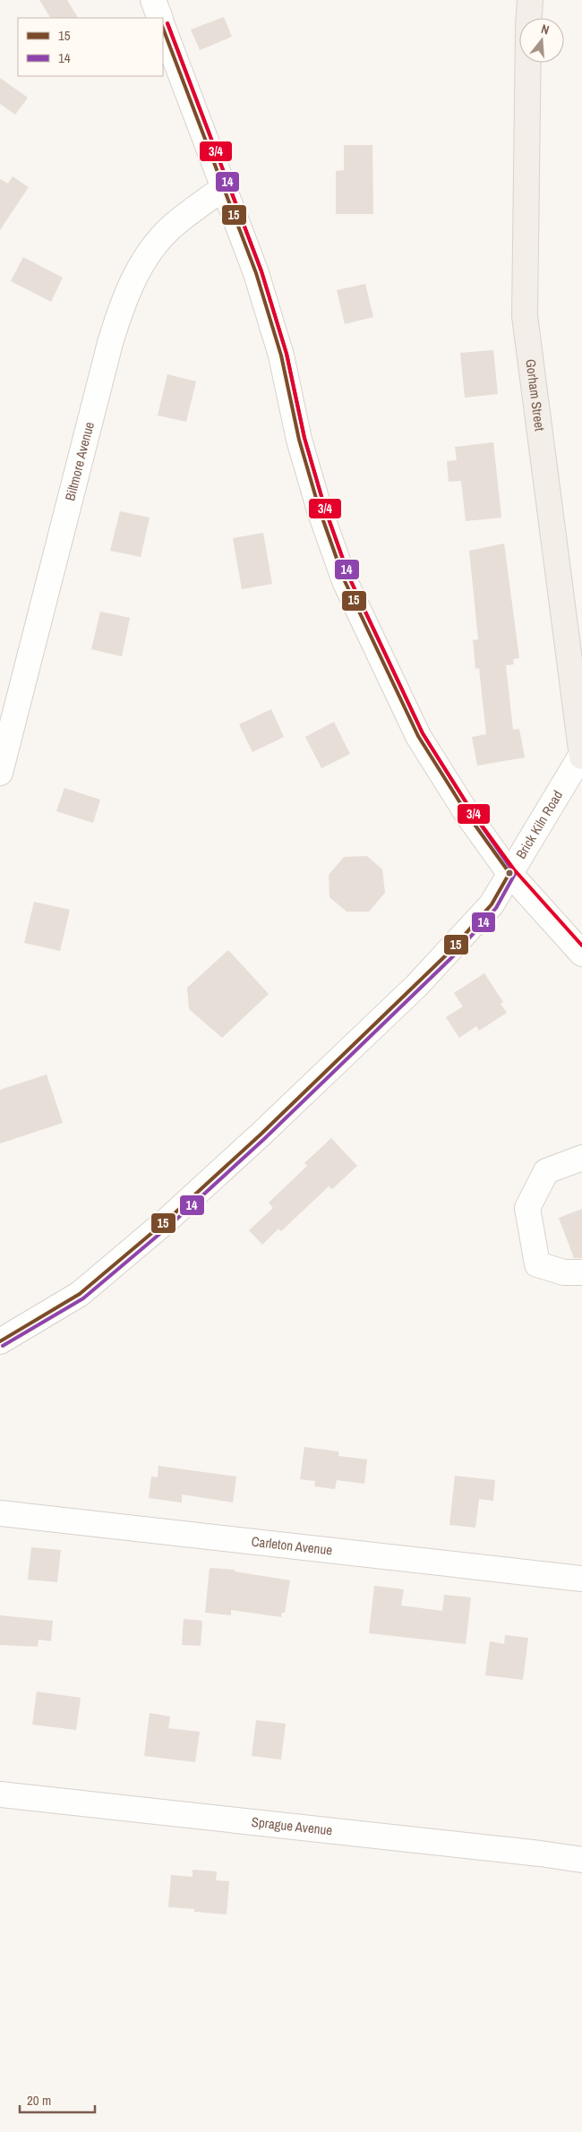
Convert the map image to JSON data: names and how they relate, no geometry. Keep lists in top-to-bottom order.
{
  "streets": {
    "main road": ["Gorham Street"],
    "street": [
      "Biltmore Avenue",
      "Brick Kiln Road",
      "Carleton Avenue",
      "Sprague Avenue"
    ]
  },
  "crossings": [
    ["Gorham Street", "Brick Kiln Road"]
  ],
  "lines": ["transit line 14", "transit line 3/4", "transit line 15"],
  "legend": ["15", "14"],
  "scale_bar": "20 m",
  "north": "top"
}
